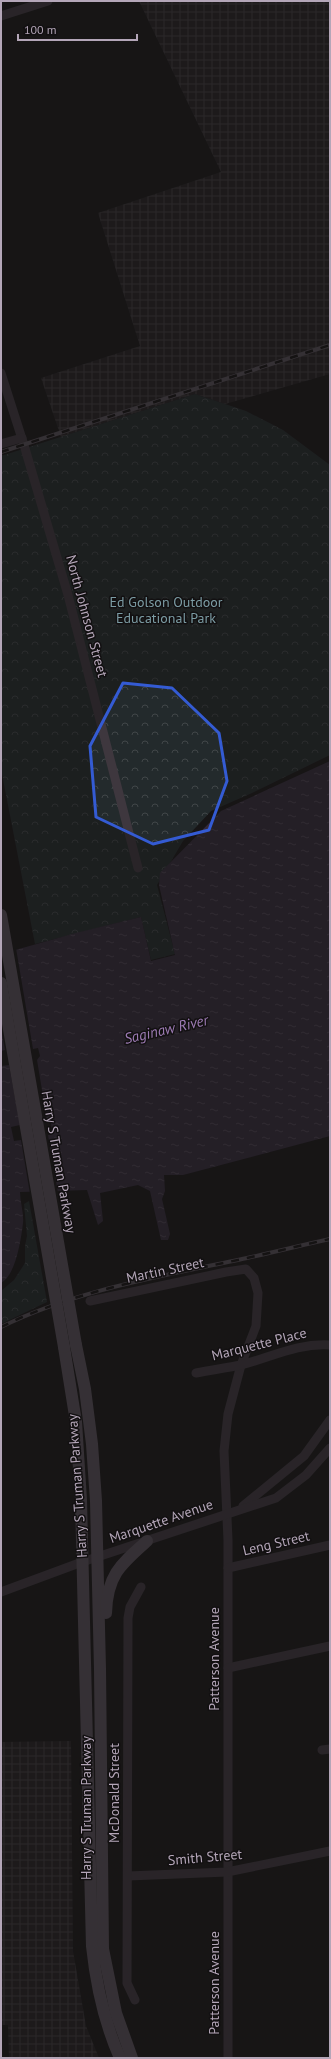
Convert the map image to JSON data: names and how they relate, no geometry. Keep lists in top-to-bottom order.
{
  "streets": {
    "main road": ["Harry S Truman Parkway"],
    "street": [
      "North Johnson Street",
      "Martin Street",
      "Marquette Place",
      "Marquette Avenue",
      "Leng Street",
      "Patterson Avenue",
      "McDonald Street",
      "Smith Street"
    ]
  },
  "crossings": [
    ["Harry S Truman Parkway", "Marquette Avenue"],
    ["Martin Street", "Patterson Avenue"],
    ["Marquette Place", "Patterson Avenue"],
    ["Marquette Avenue", "Patterson Avenue"],
    ["Leng Street", "Patterson Avenue"],
    ["Patterson Avenue", "Smith Street"],
    ["McDonald Street", "Smith Street"]
  ],
  "water": ["Saginaw River"],
  "parks": ["Ed Golson Outdoor Educational Park"],
  "scale_bar": "100 m"
}
